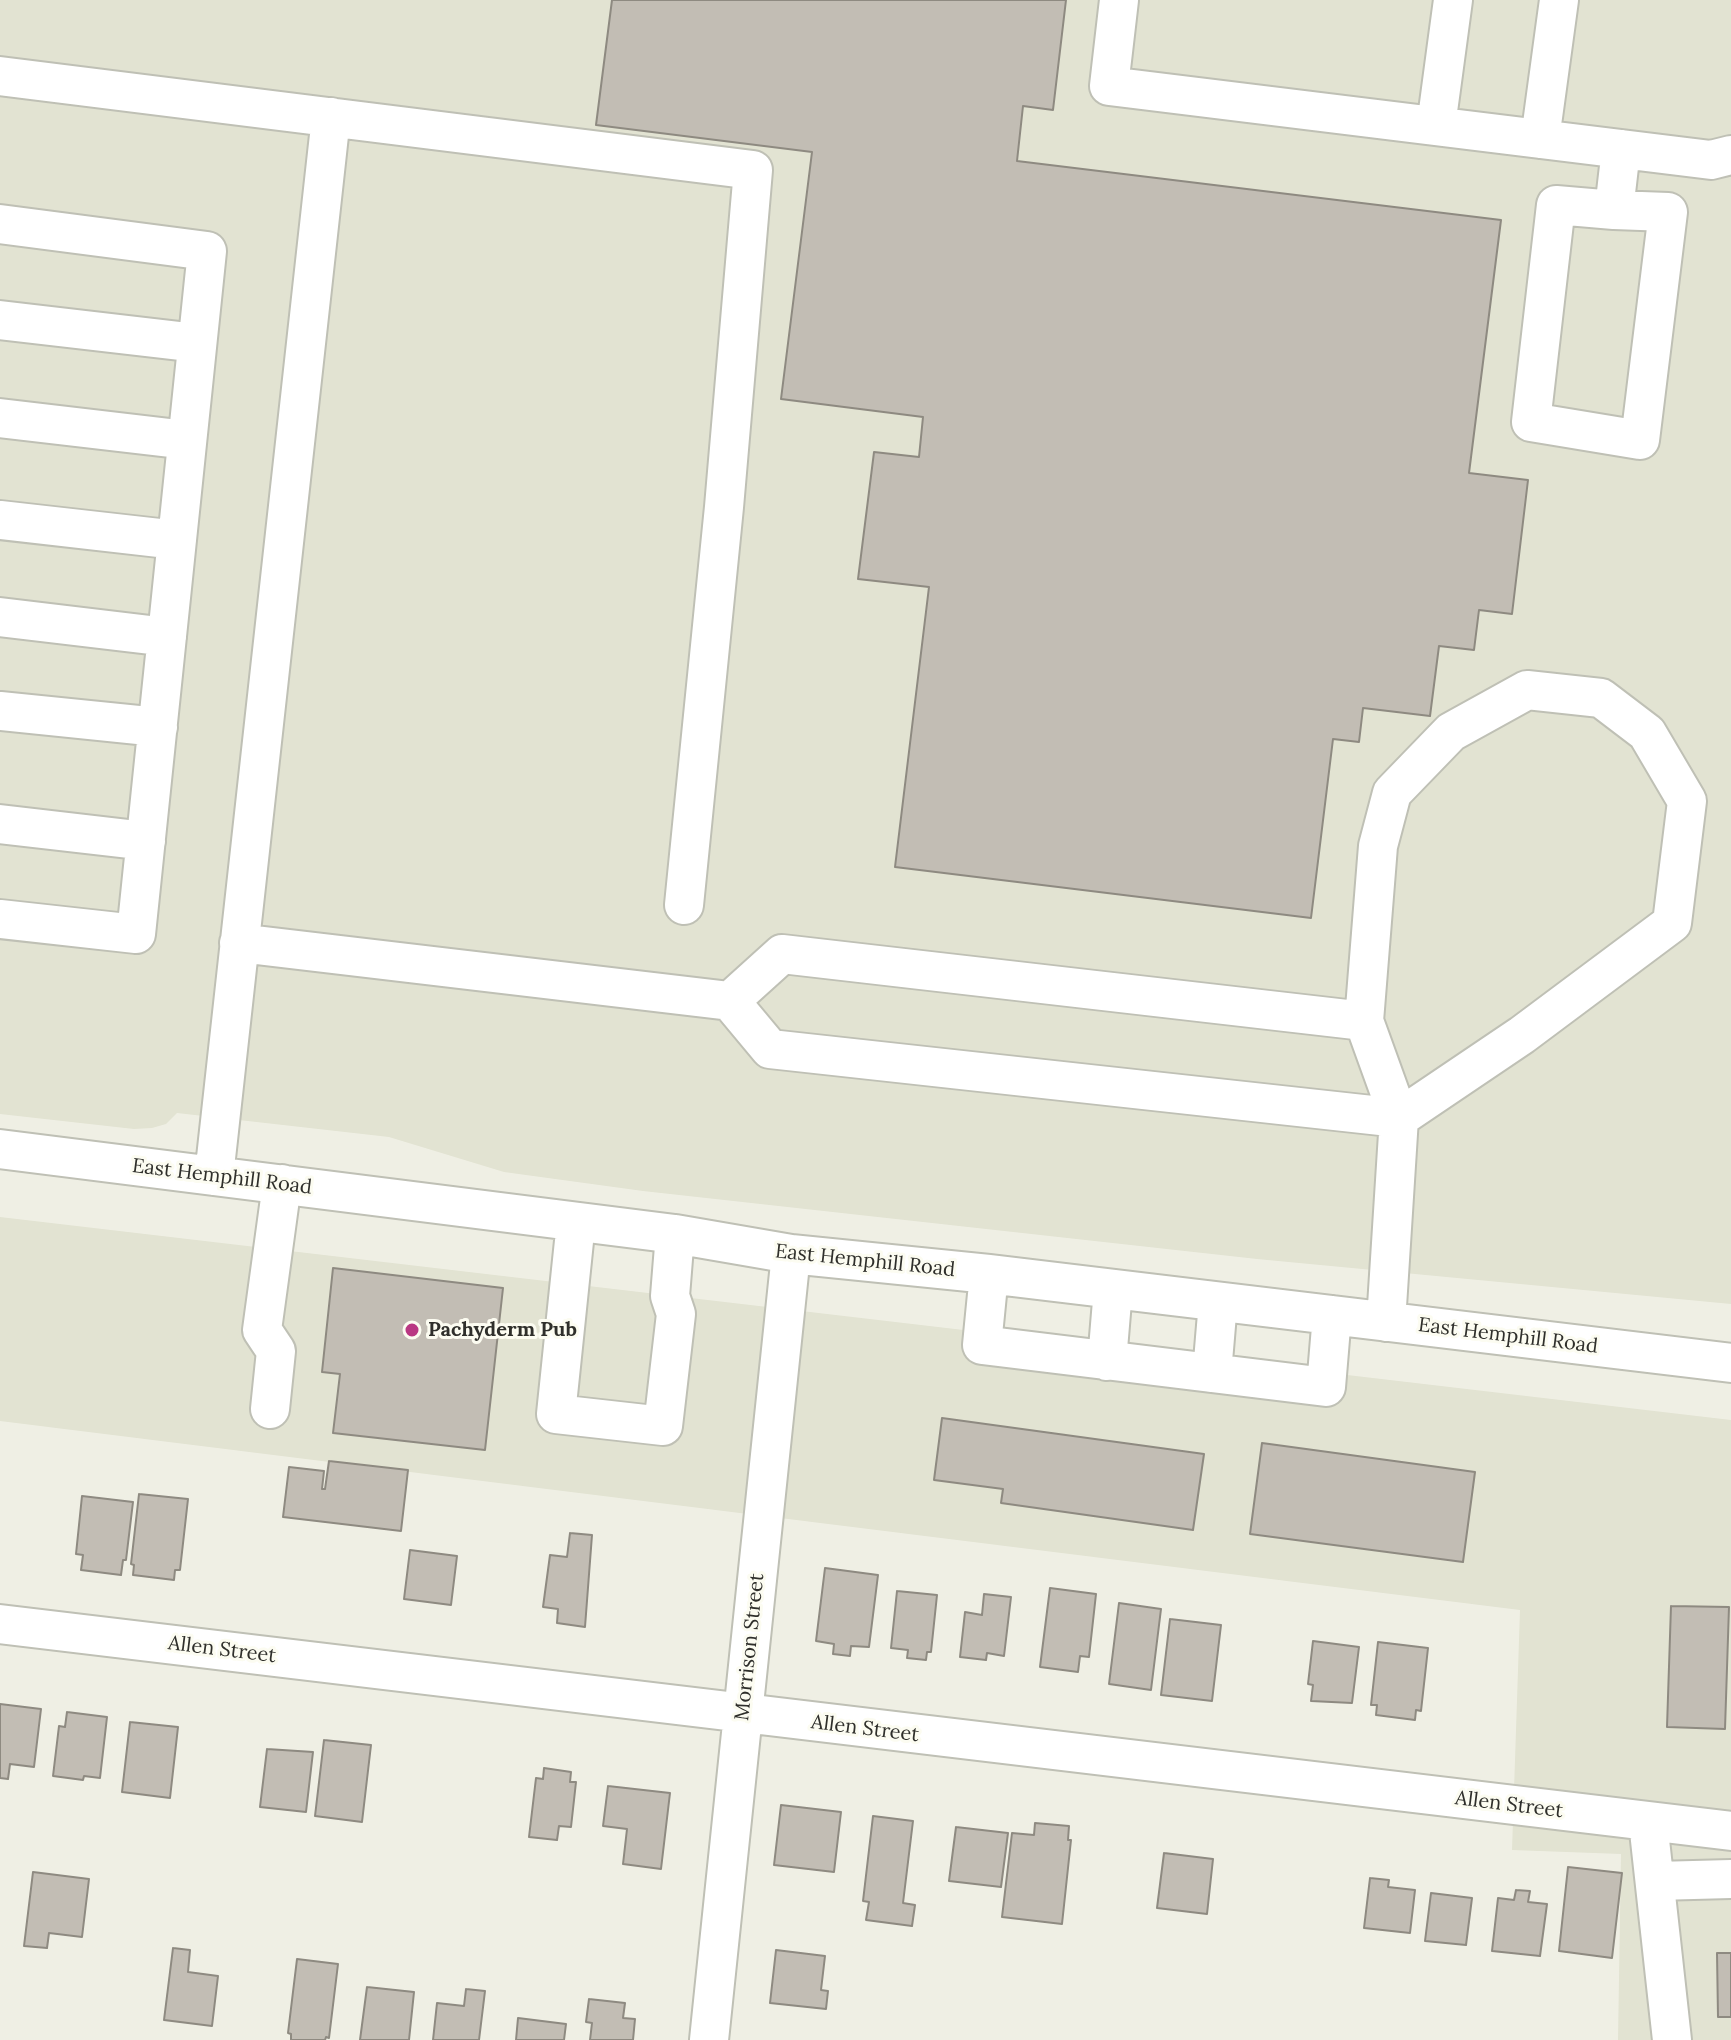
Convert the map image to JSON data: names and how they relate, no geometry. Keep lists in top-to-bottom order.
{
  "streets": {
    "street": ["East Hemphill Road", "Morrison Street", "Allen Street"]
  },
  "crossings": [
    ["East Hemphill Road", "Morrison Street"],
    ["Morrison Street", "Allen Street"]
  ],
  "places": ["Pachyderm Pub"]
}
